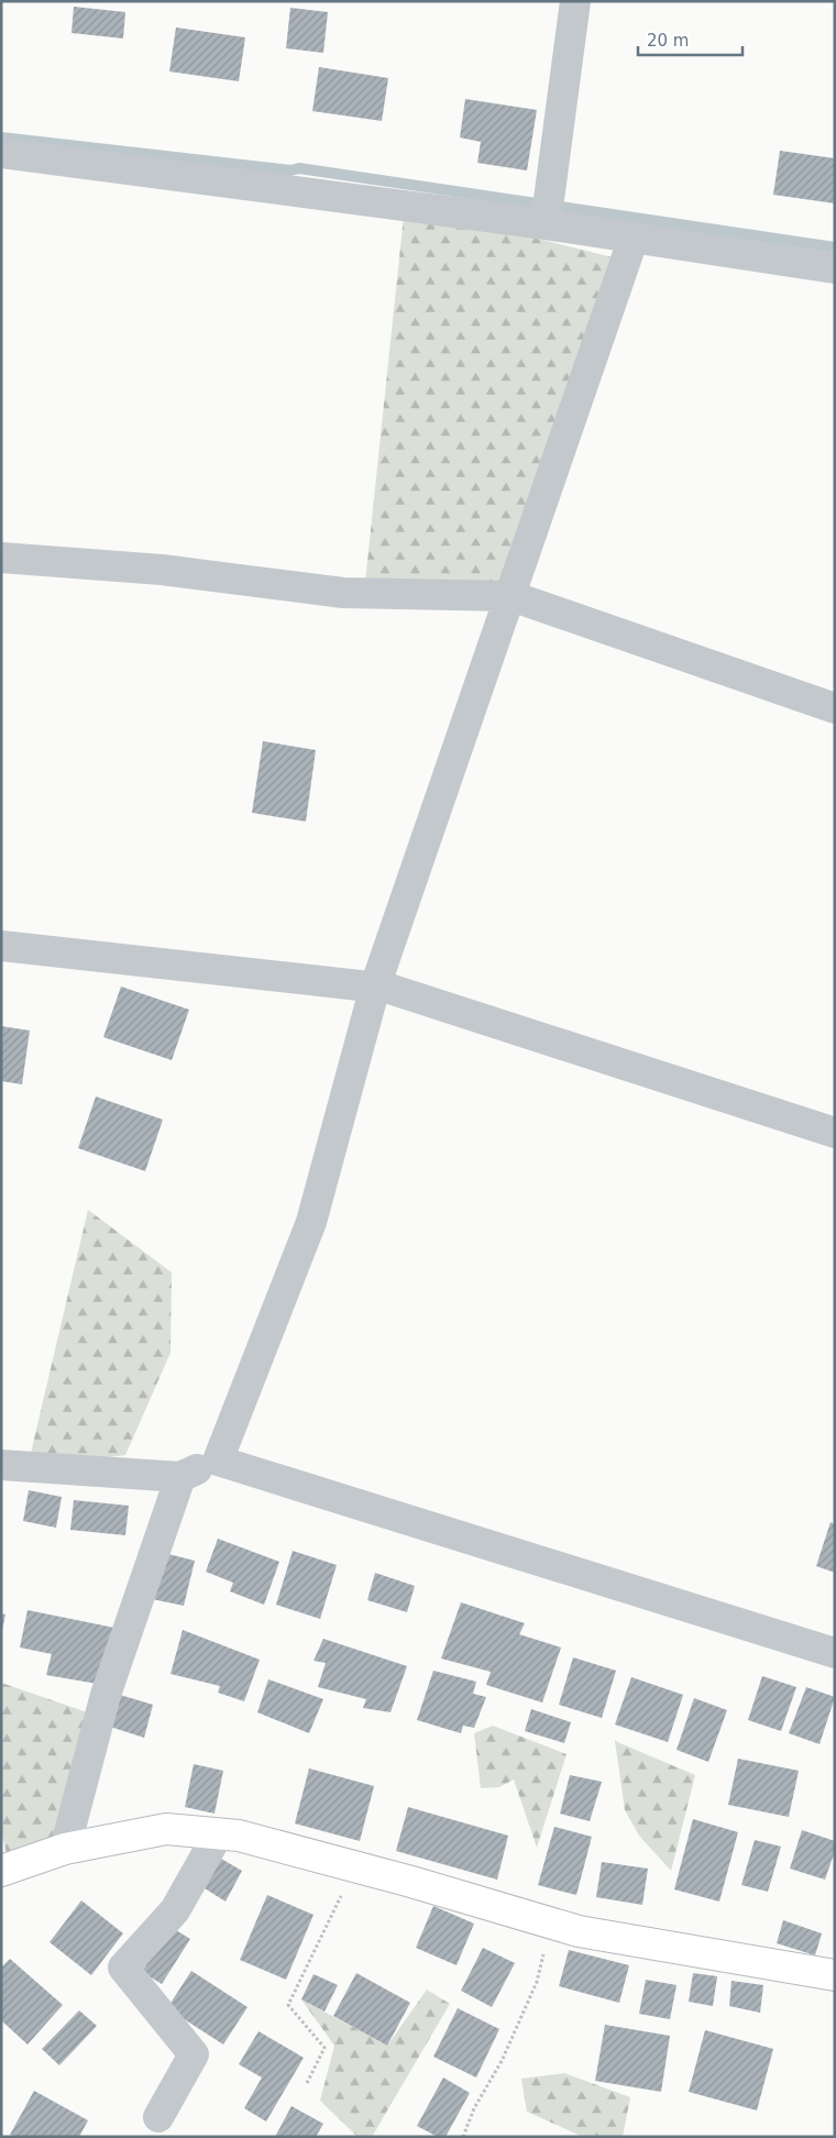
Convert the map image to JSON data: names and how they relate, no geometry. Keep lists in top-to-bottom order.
{
  "scale_bar": "20 m"
}
